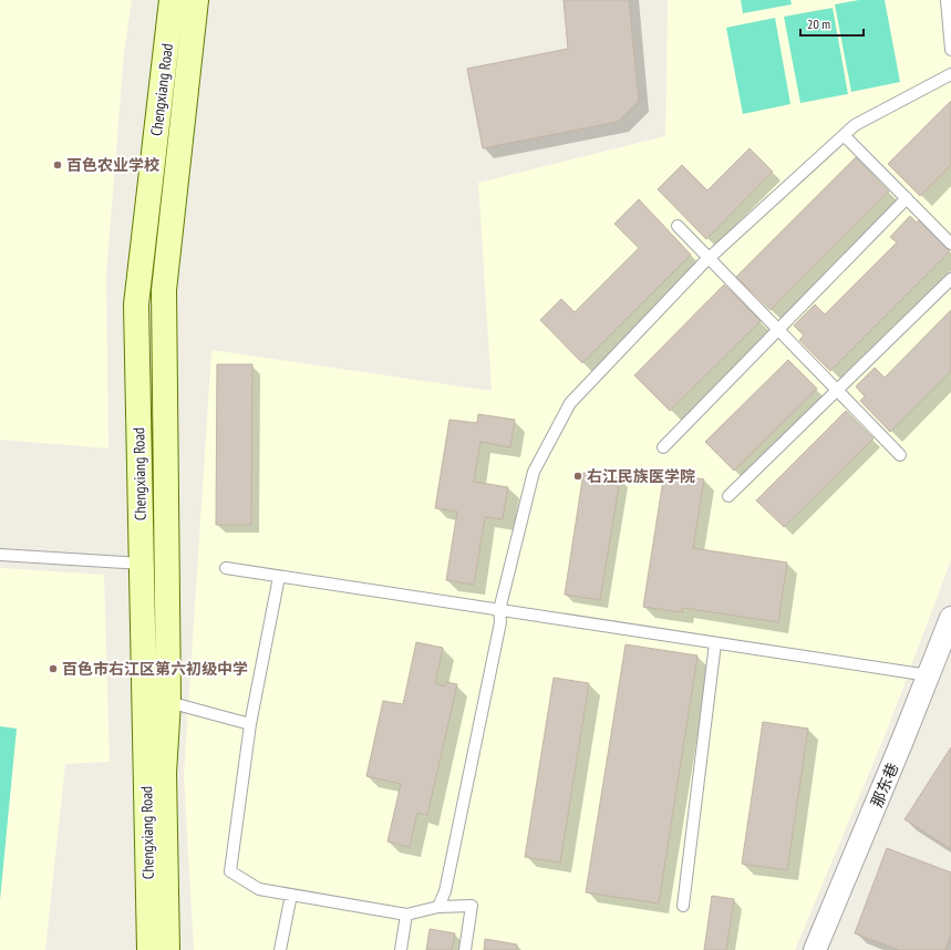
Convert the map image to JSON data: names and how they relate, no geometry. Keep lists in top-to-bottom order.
{
  "streets": {
    "main road": ["Chengxiang Road"],
    "street": ["那东巷"]
  },
  "places": ["百色农业学校", "右江民族医学院", "百色市右江区第六初级中学"],
  "scale_bar": "20 m"
}
